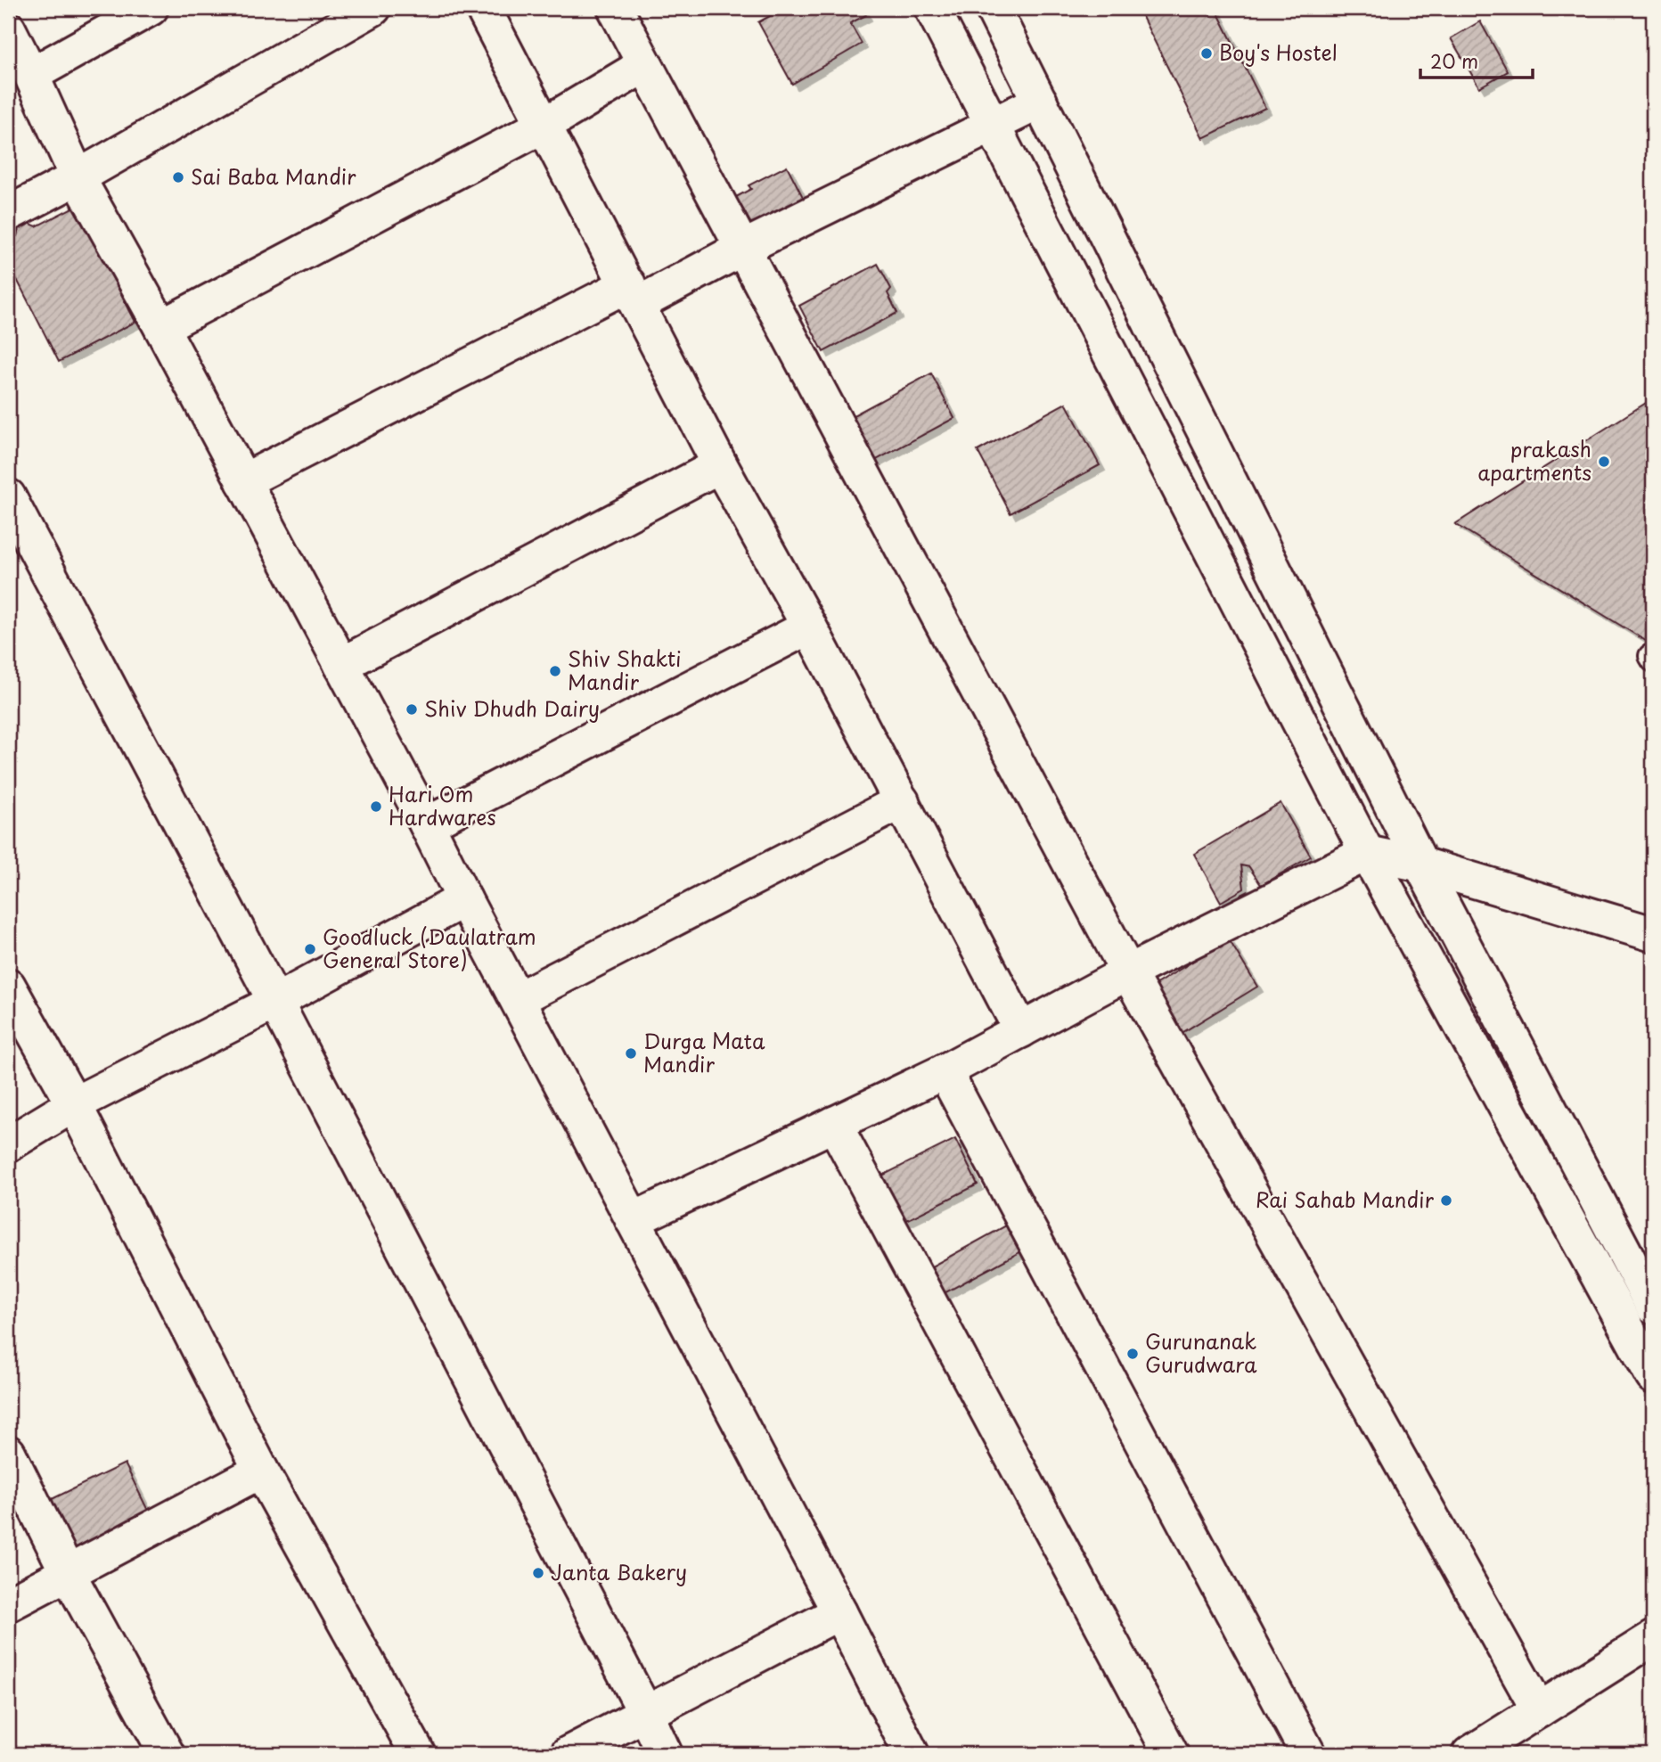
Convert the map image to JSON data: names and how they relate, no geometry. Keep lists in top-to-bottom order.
{
  "places": [
    "Boy's Hostel",
    "Sai Baba Mandir",
    "prakash apartments",
    "Shiv Shakti Mandir",
    "Shiv Dhudh Dairy",
    "Hari Om Hardwares",
    "Goodluck (Daulatram General Store)",
    "Durga Mata Mandir",
    "Rai Sahab Mandir",
    "Gurunanak Gurudwara",
    "Janta Bakery"
  ],
  "scale_bar": "20 m"
}
